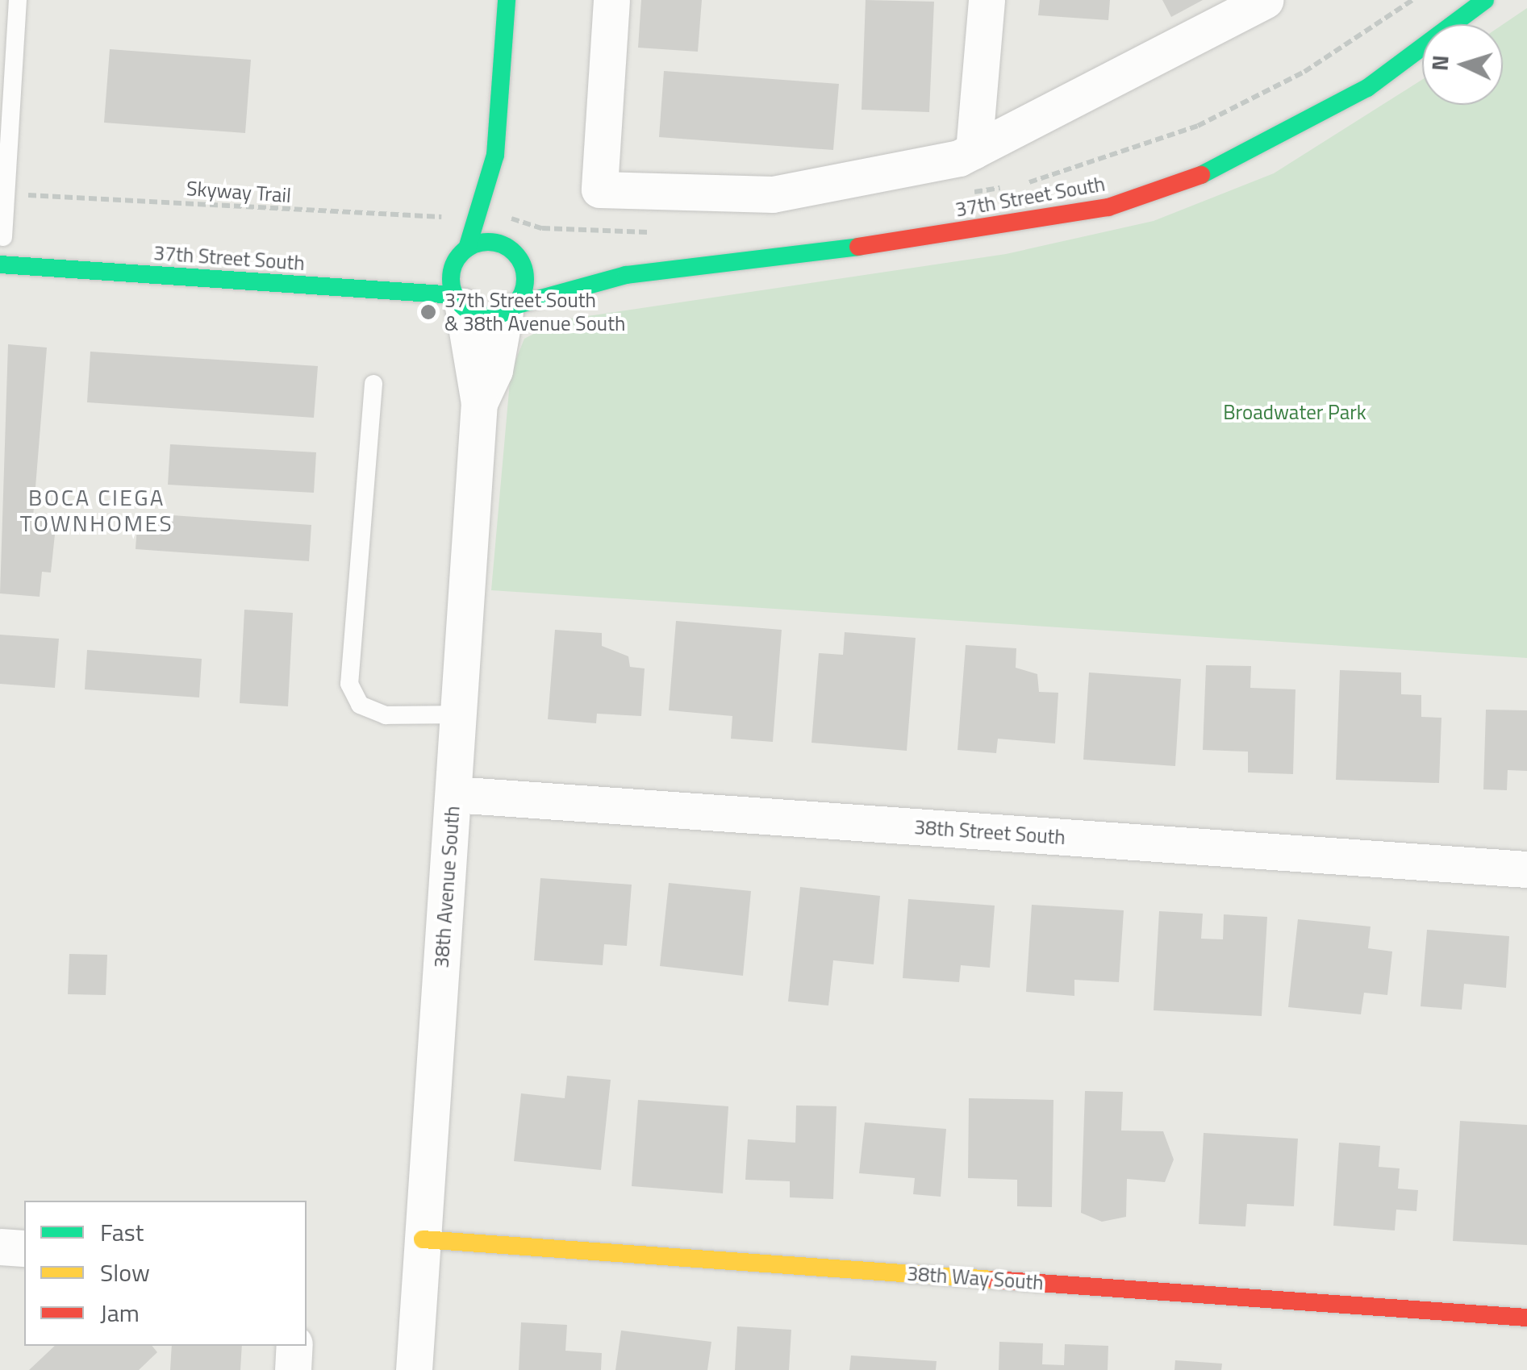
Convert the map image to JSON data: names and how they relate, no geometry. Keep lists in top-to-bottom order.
{
  "streets": {
    "street": [
      "37th Street South",
      "38th Street South",
      "38th Avenue South",
      "38th Way South"
    ],
    "path": ["Skyway Trail"]
  },
  "crossings": [
    ["37th Street South", "38th Avenue South"],
    ["38th Street South", "38th Avenue South"],
    ["38th Avenue South", "38th Way South"]
  ],
  "districts": ["BOCA CIEGA TOWNHOMES"],
  "parks": ["Broadwater Park"],
  "places": ["37th Street South & 38th Avenue South"],
  "legend": ["Fast", "Slow", "Jam"],
  "north": "left"
}
